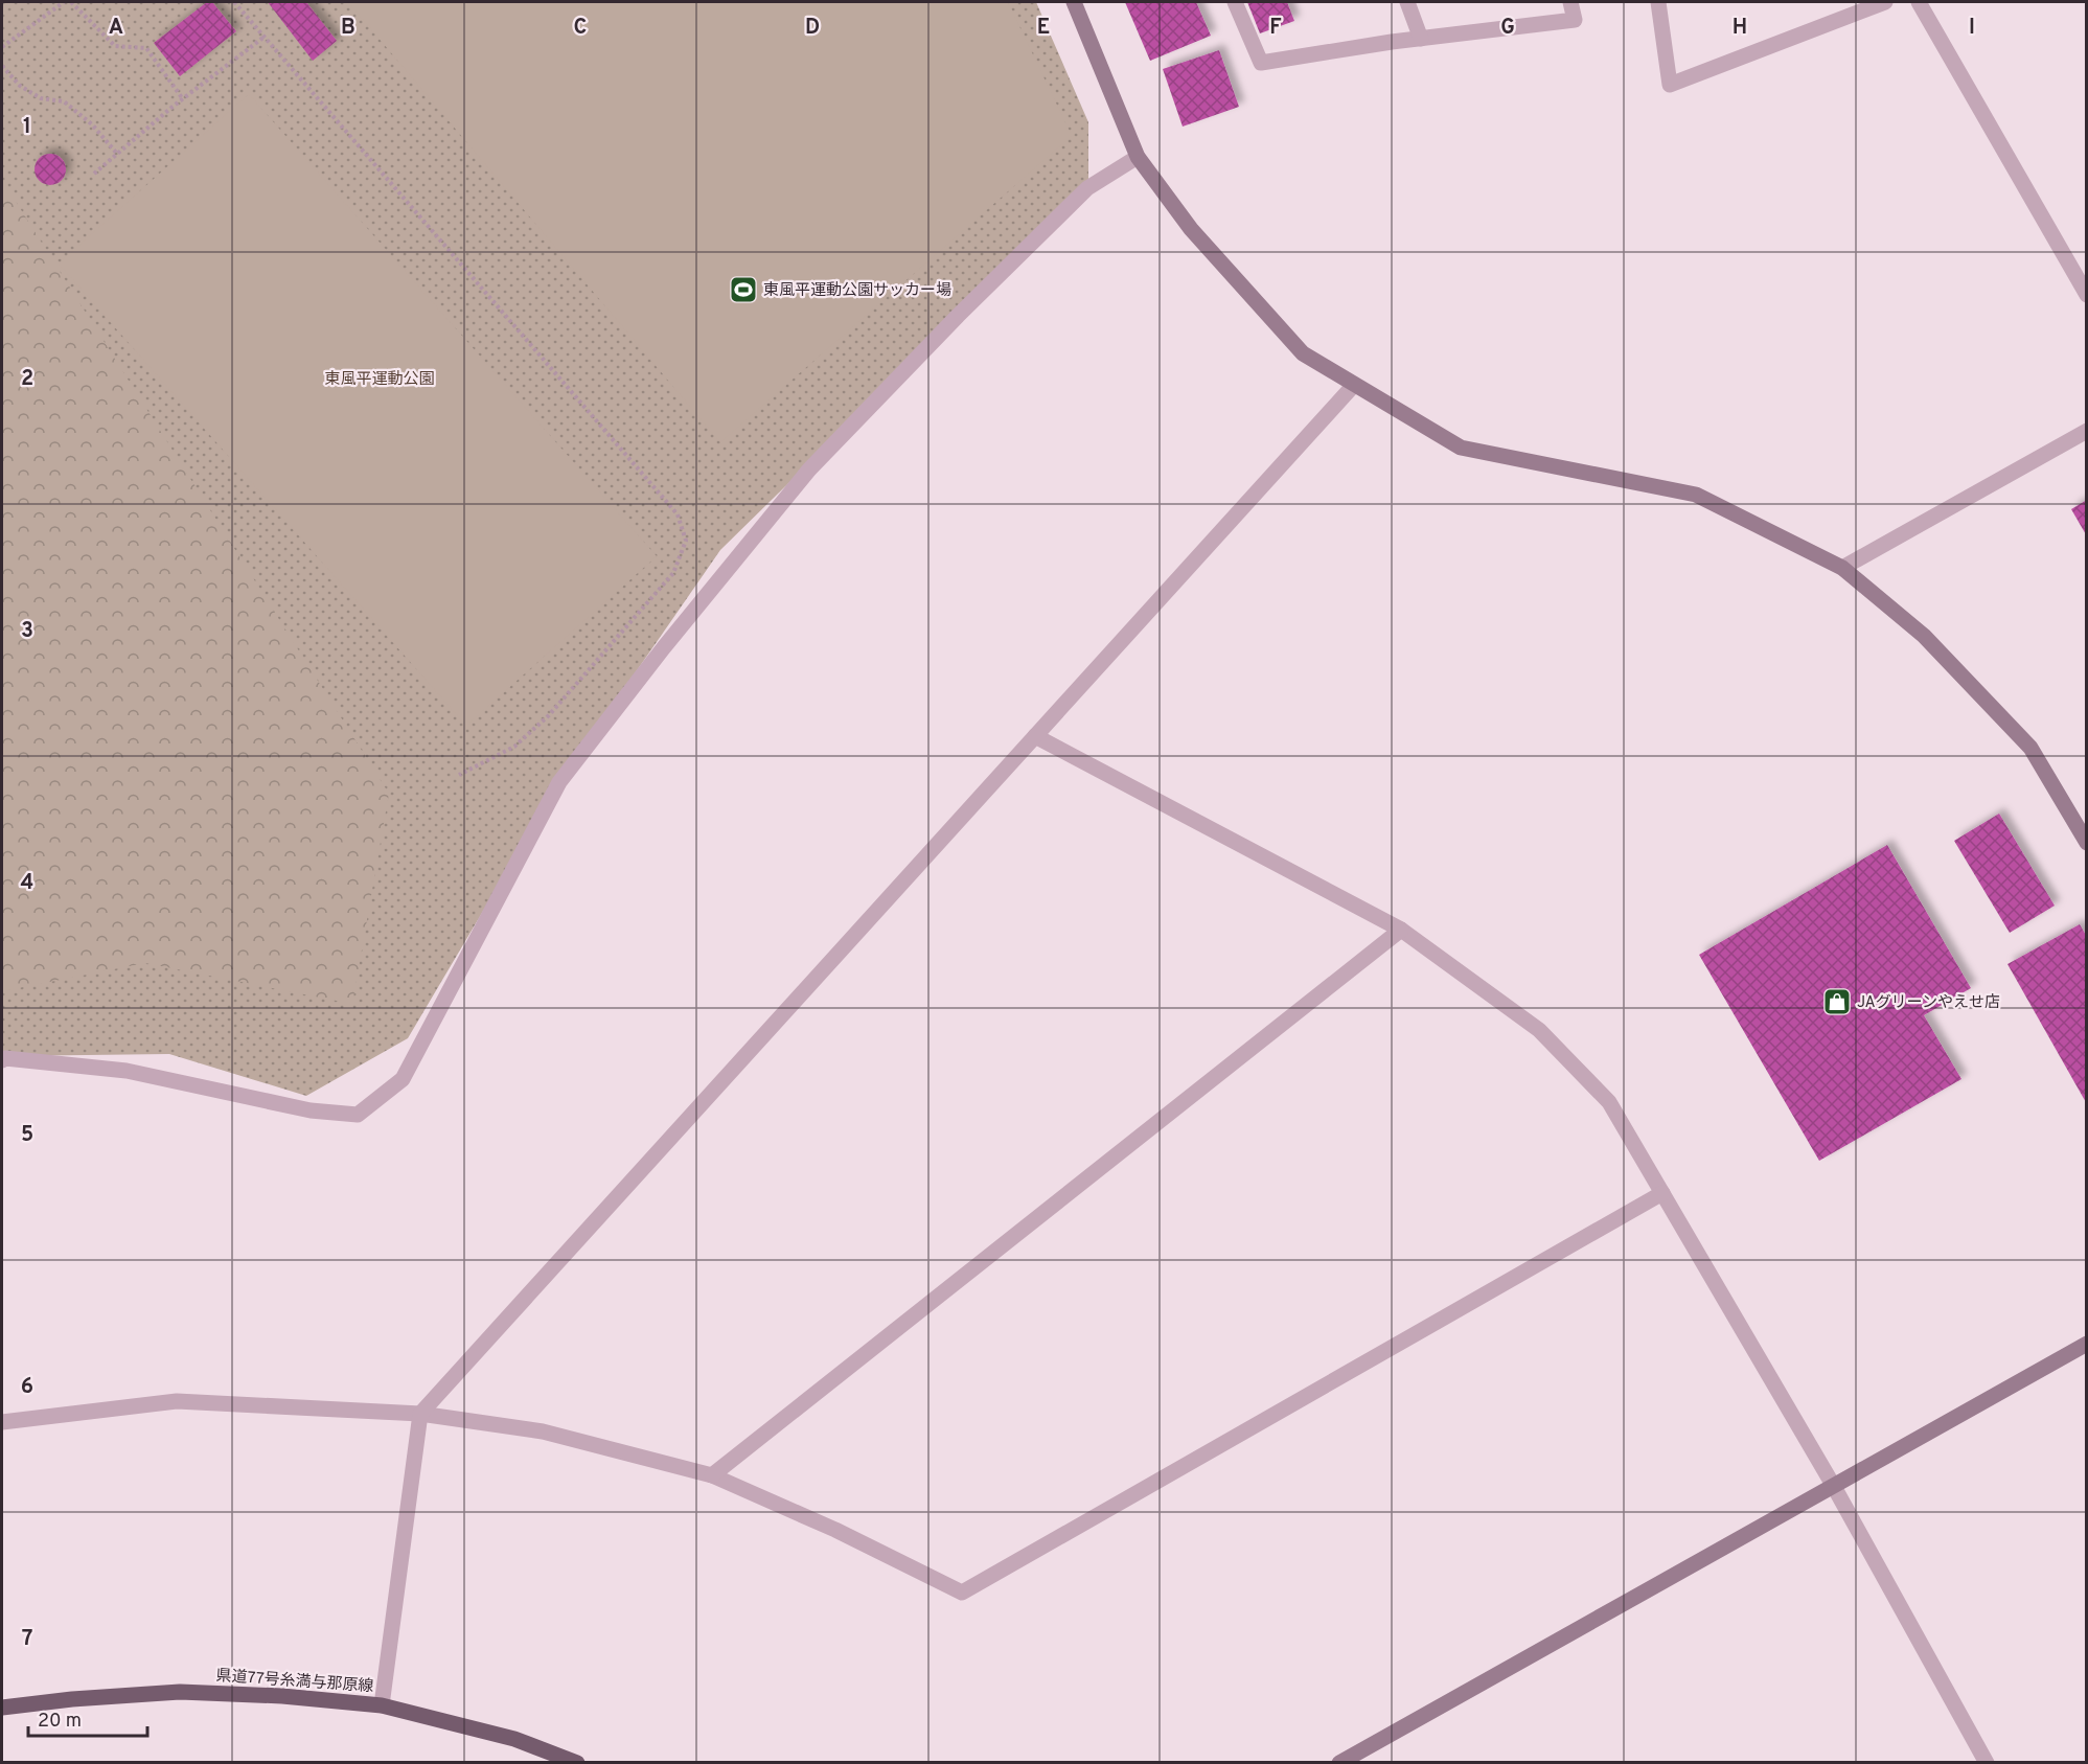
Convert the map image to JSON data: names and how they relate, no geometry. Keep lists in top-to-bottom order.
{
  "streets": {
    "main road": ["県道77号糸満与那原線"]
  },
  "parks": ["東風平運動公園"],
  "places": {
    "sports": ["東風平運動公園サッカー場"],
    "shop": ["JAグリーンやえせ店"]
  },
  "scale_bar": "20 m",
  "grid": {
    "columns": [
      "A",
      "B",
      "C",
      "D",
      "E",
      "F",
      "G",
      "H",
      "I"
    ],
    "rows": [
      "1",
      "2",
      "3",
      "4",
      "5",
      "6",
      "7"
    ]
  }
}
